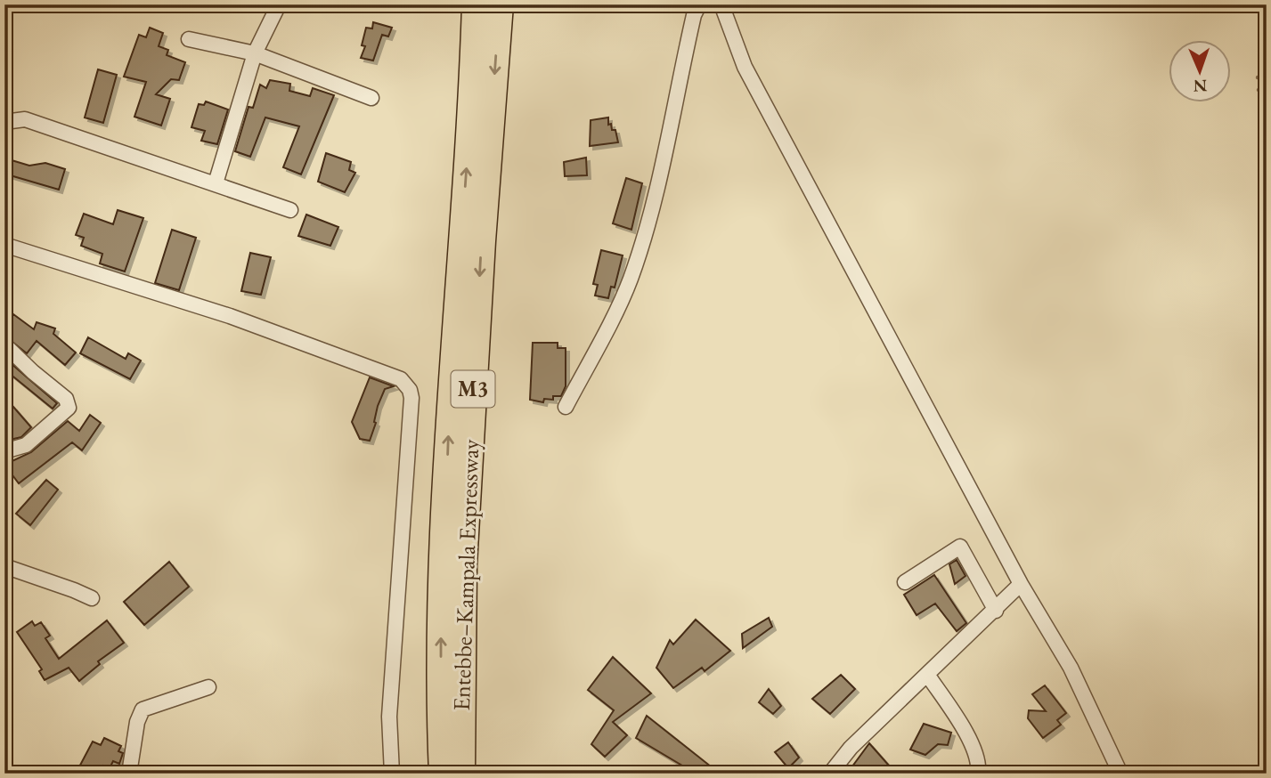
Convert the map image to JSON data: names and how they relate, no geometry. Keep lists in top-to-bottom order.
{
  "streets": {
    "highway": ["M3", "Entebbe–Kampala Expressway"]
  },
  "north": "bottom"
}
